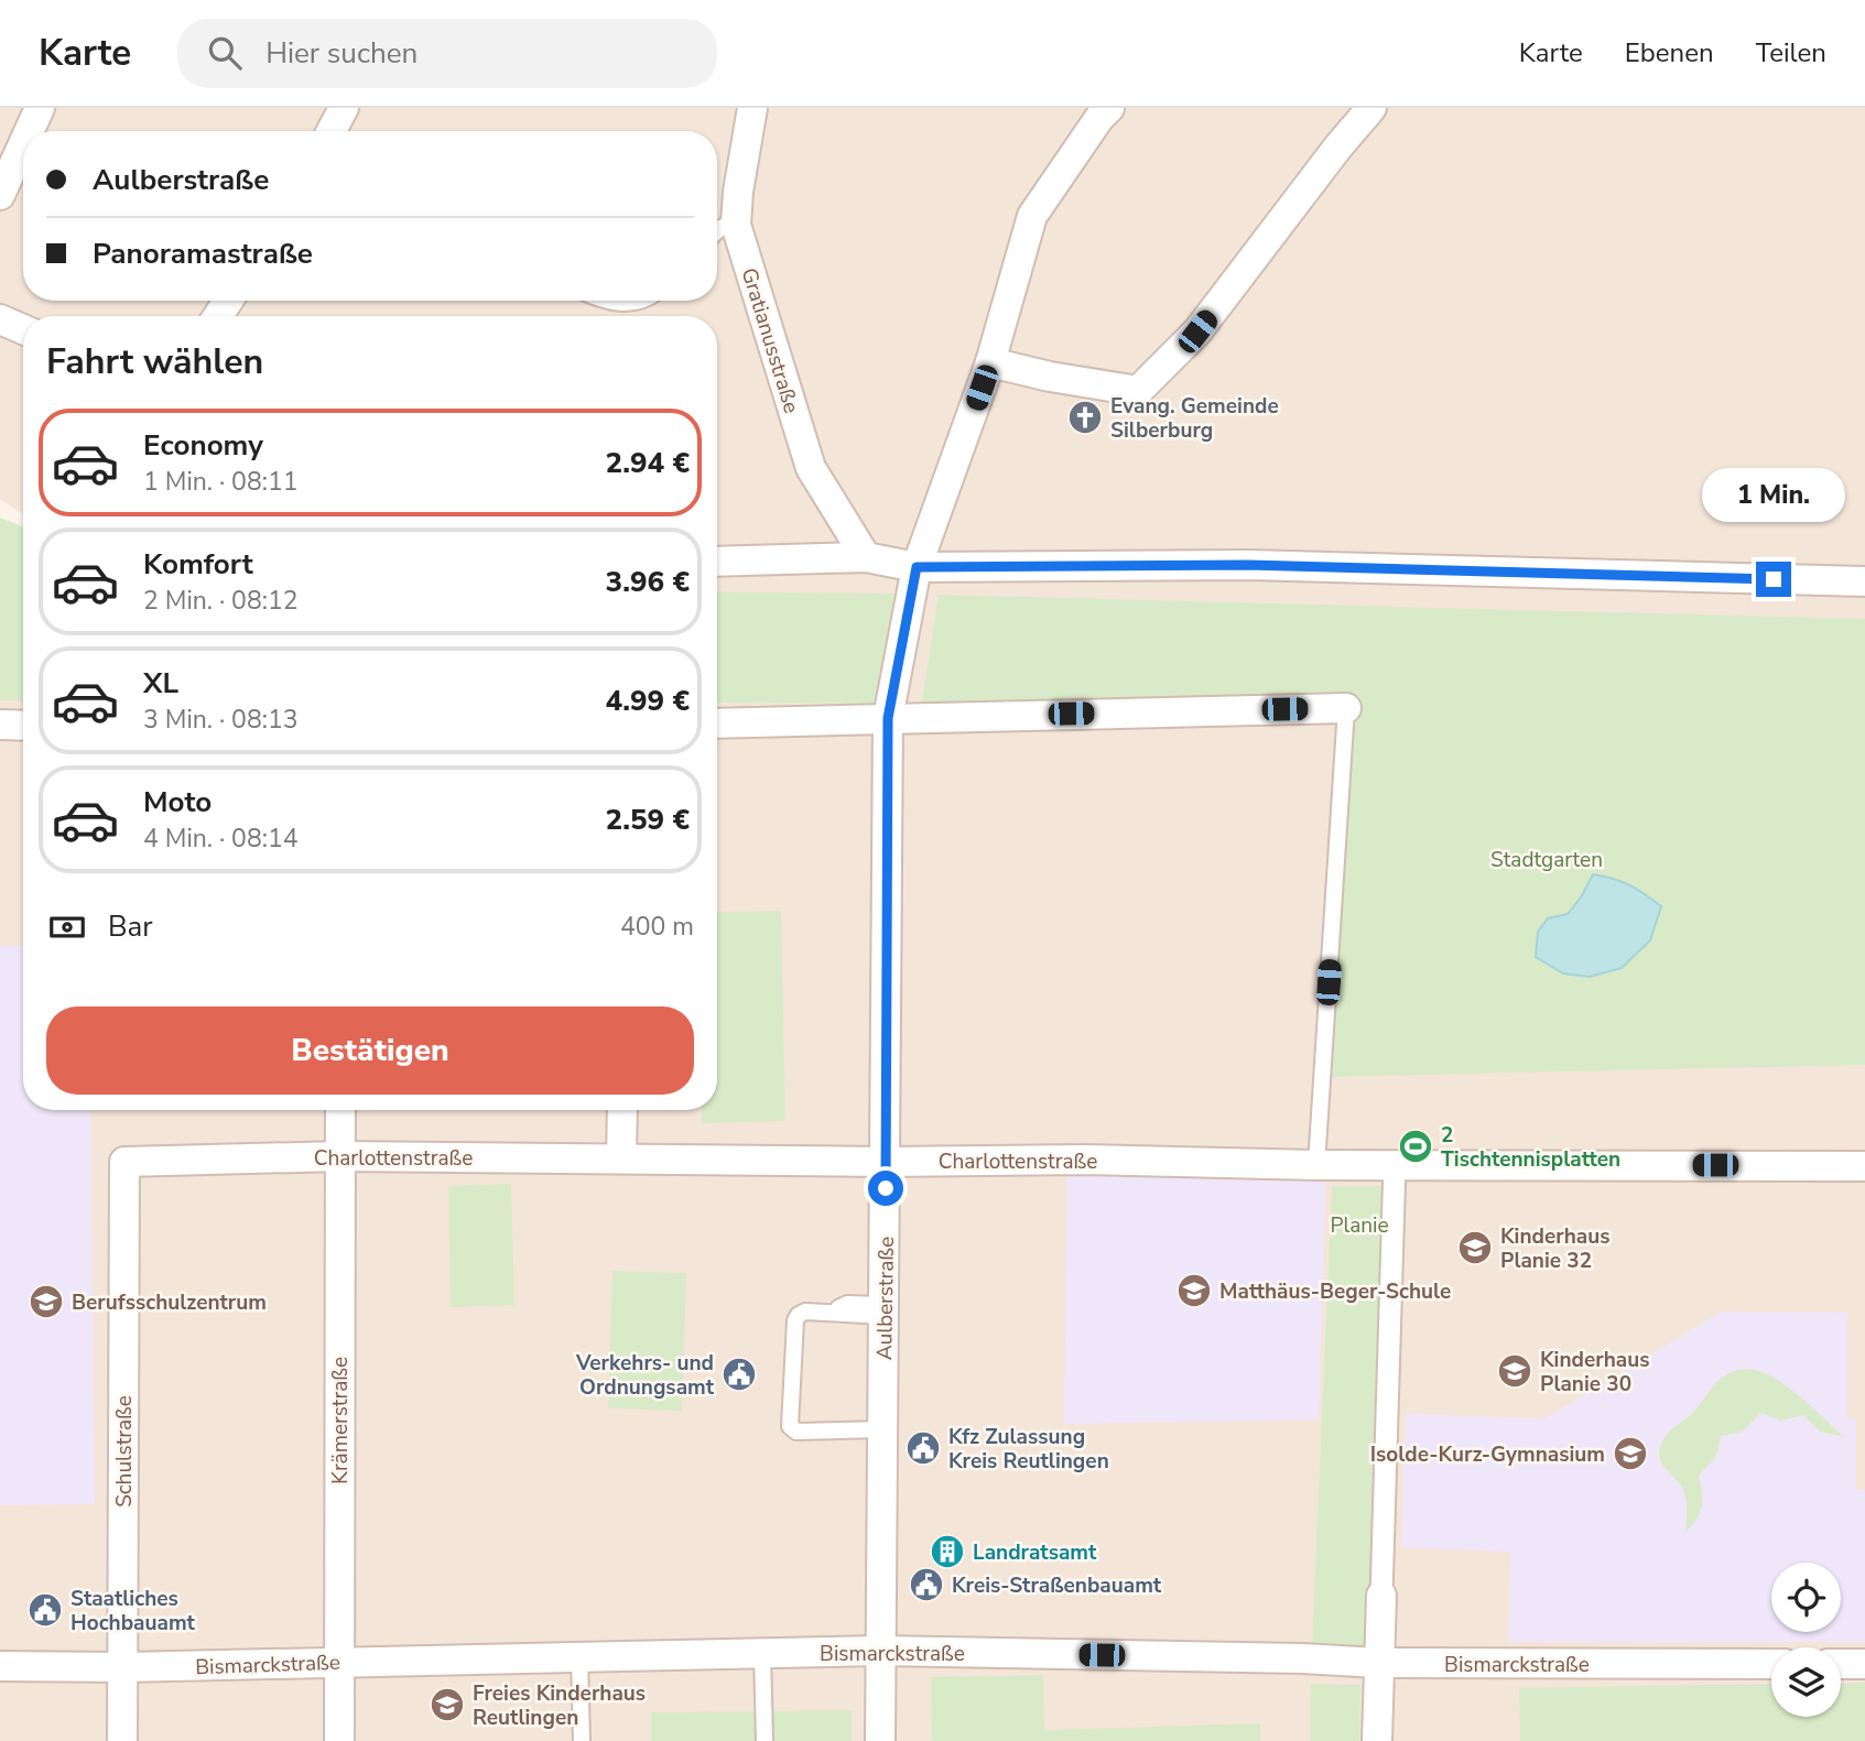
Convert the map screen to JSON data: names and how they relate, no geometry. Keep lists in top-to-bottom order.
{
  "streets": {
    "street": [
      "Gratianusstraße",
      "Charlottenstraße",
      "Aulberstraße",
      "Krämerstraße",
      "Schulstraße",
      "Bismarckstraße"
    ]
  },
  "crossings": [
    ["Charlottenstraße", "Aulberstraße"],
    ["Charlottenstraße", "Krämerstraße"],
    ["Charlottenstraße", "Schulstraße"],
    ["Aulberstraße", "Bismarckstraße"],
    ["Krämerstraße", "Bismarckstraße"],
    ["Schulstraße", "Bismarckstraße"]
  ],
  "parks": ["Stadtgarten", "Planie"],
  "places": {
    "church": ["Evang. Gemeinde Silberburg"],
    "sports": ["2 Tischtennisplatten"],
    "school or university": [
      "Kinderhaus Planie 32",
      "Matthäus-Beger-Schule",
      "Berufsschulzentrum",
      "Kinderhaus Planie 30",
      "Isolde-Kurz-Gymnasium",
      "Freies Kinderhaus Reutlingen"
    ],
    "public building": [
      "Verkehrs- und Ordnungsamt",
      "Kfz Zulassung Kreis Reutlingen",
      "Kreis-Straßenbauamt",
      "Staatliches Hochbauamt"
    ],
    "building": ["Landratsamt"]
  },
  "page": {
    "header": "Karte",
    "search": "Hier suchen",
    "nav": ["Karte", "Ebenen", "Teilen"],
    "banner": ["Aulberstraße", "Panoramastraße"],
    "heading": "Fahrt wählen",
    "list": [
      {
        "name": "Economy",
        "note": "1 Min. · 08:11",
        "value": "2.94 €"
      },
      {
        "name": "Komfort",
        "note": "2 Min. · 08:12",
        "value": "3.96 €"
      },
      {
        "name": "XL",
        "note": "3 Min. · 08:13",
        "value": "4.99 €"
      },
      {
        "name": "Moto",
        "note": "4 Min. · 08:14",
        "value": "2.59 €"
      }
    ],
    "bubble": "1 Min.",
    "pay": ["Bar", "400 m"],
    "buttons": "Bestätigen"
  }
}
